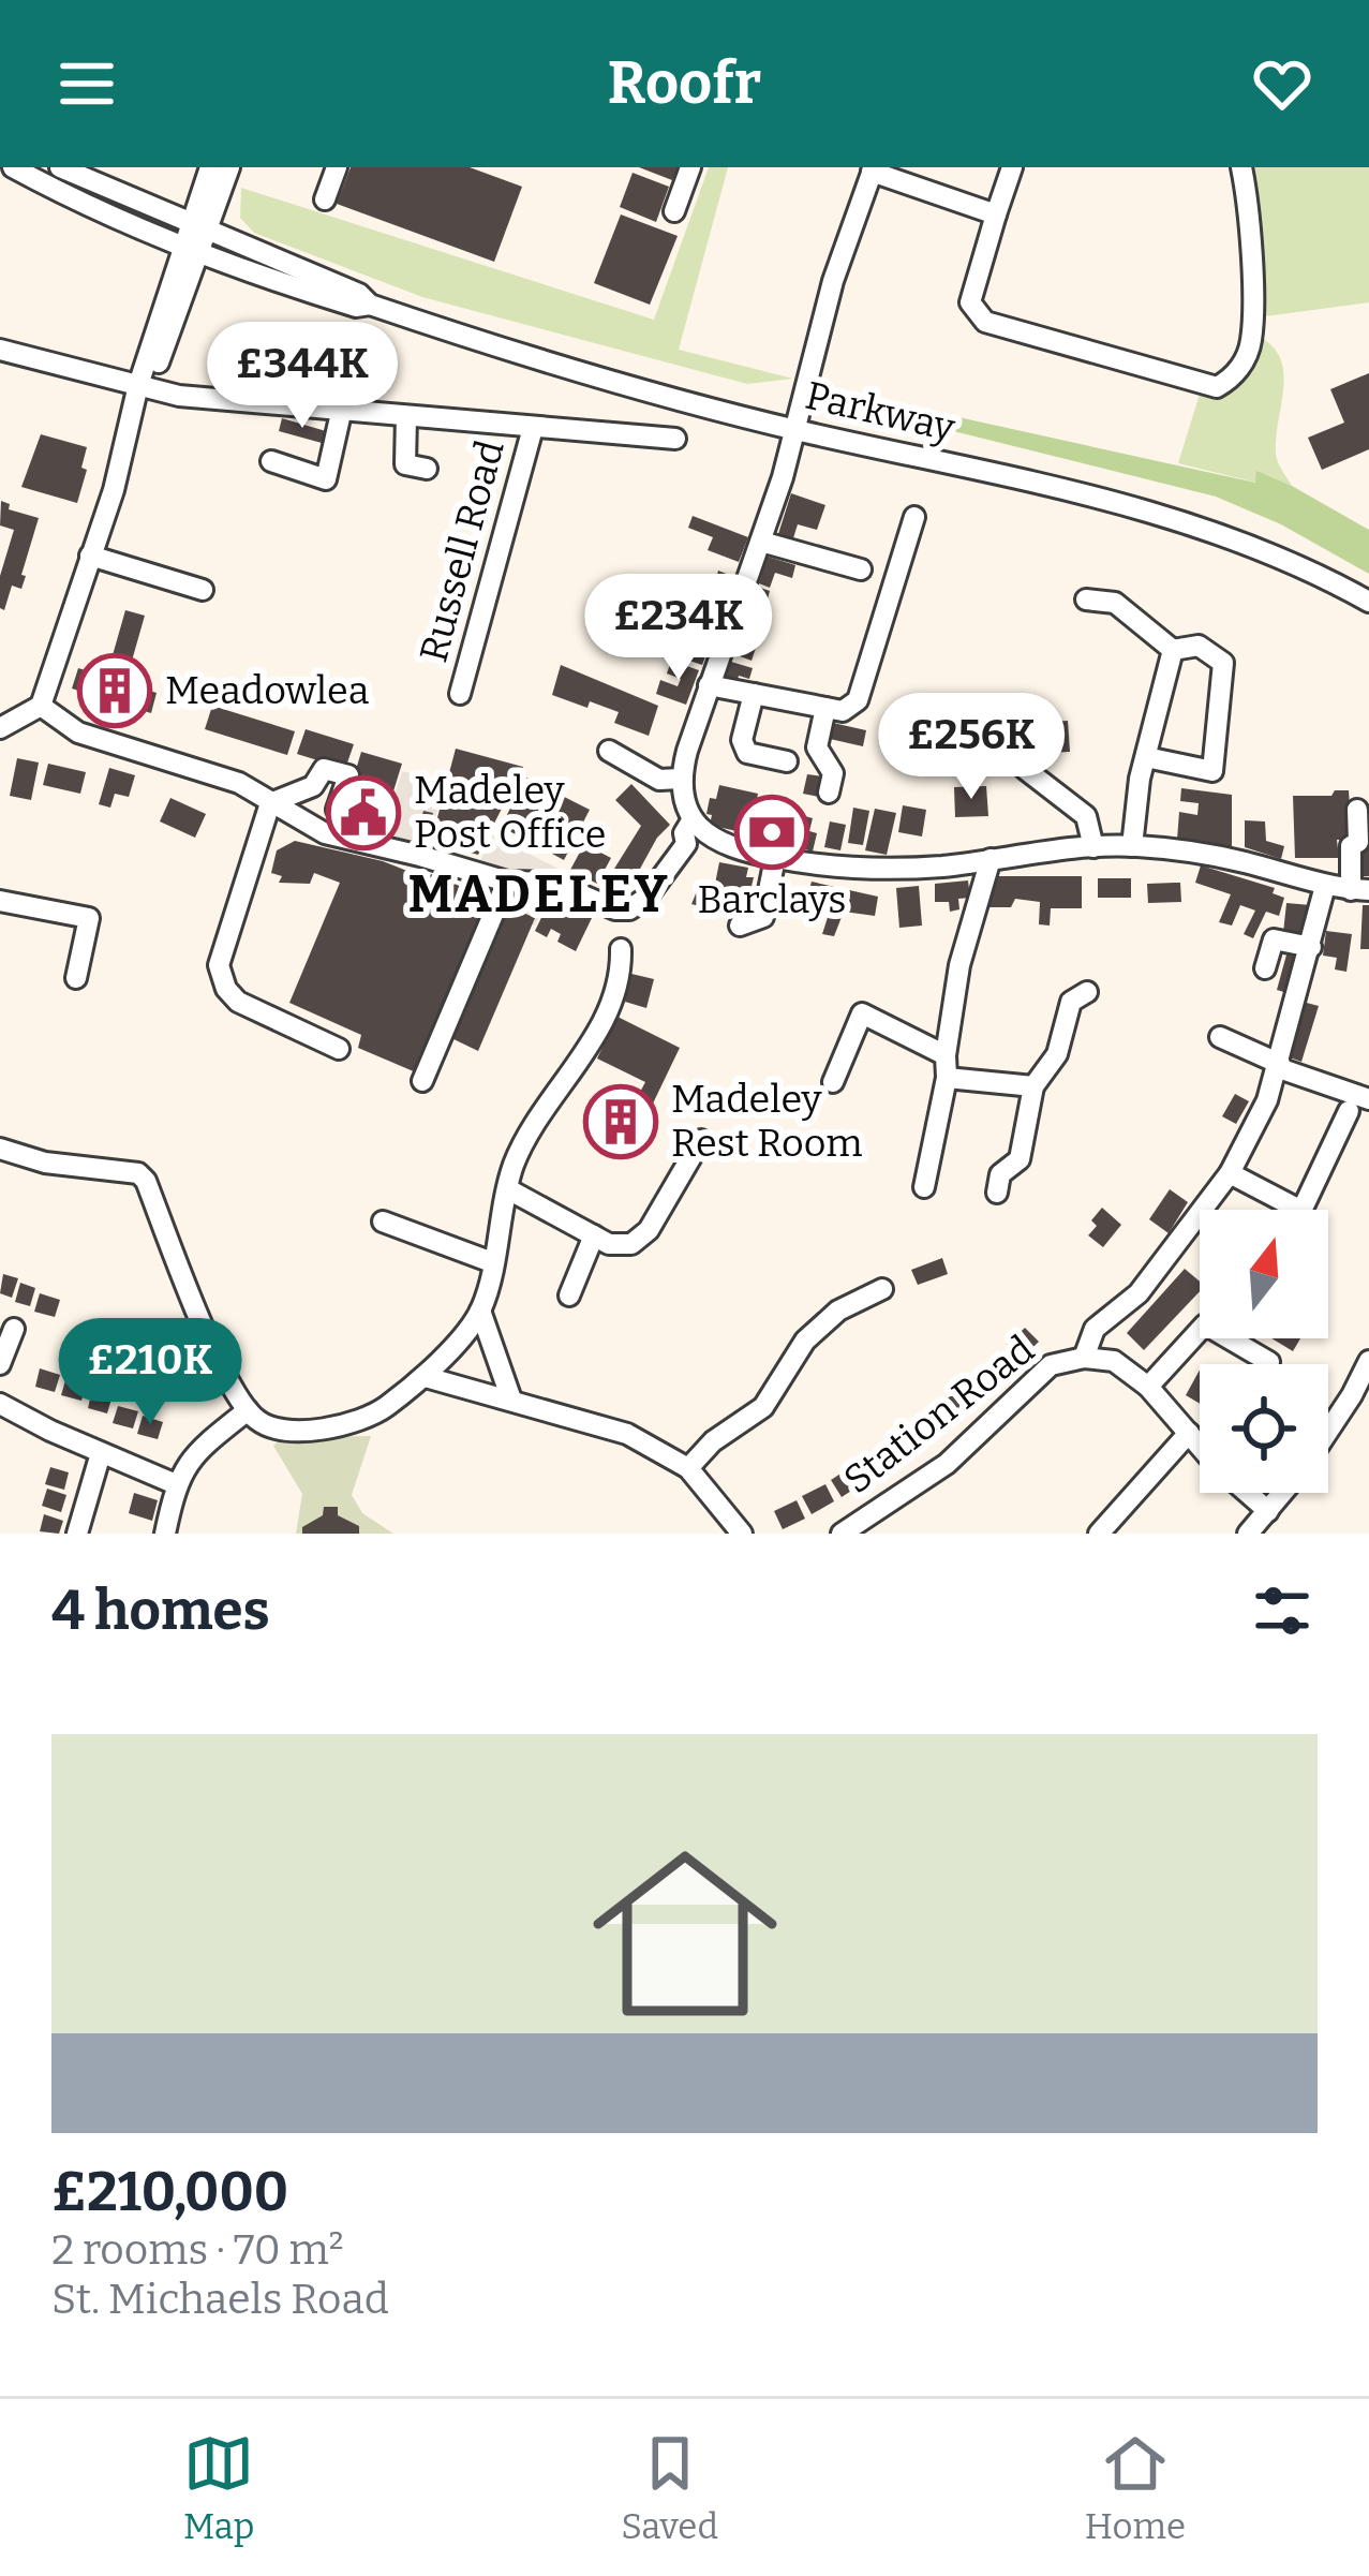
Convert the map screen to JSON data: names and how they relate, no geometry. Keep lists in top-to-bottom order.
{
  "streets": {
    "street": ["Parkway", "Russell Road", "Station Road"]
  },
  "districts": ["MADELEY"],
  "places": {
    "building": ["Meadowlea", "Madeley Rest Room"],
    "public building": ["Madeley Post Office"],
    "bank": ["Barclays"]
  },
  "north": "top",
  "page": {
    "header": "Roofr",
    "price": [
      "£344K",
      "£234K",
      "£256K",
      "£210K"
    ],
    "heading": "4 homes",
    "list": [
      {
        "name": "£210,000",
        "note": "2 rooms · 70 m² · St. Michaels Road"
      }
    ],
    "tabs": ["Map", "Saved", "Home"]
  }
}
